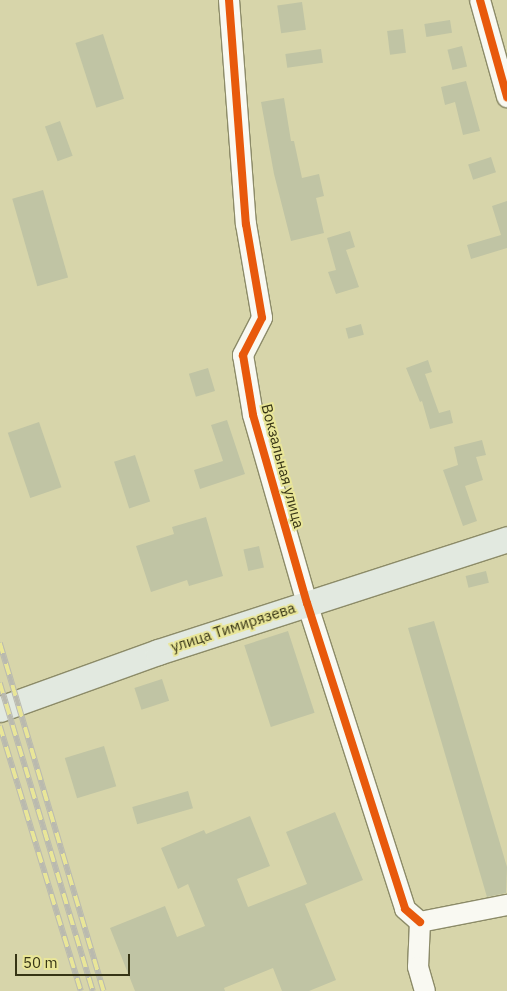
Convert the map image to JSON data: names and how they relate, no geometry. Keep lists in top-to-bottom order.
{
  "streets": {
    "main road": ["улица Тимирязева"],
    "street": ["Вокзальная улица"]
  },
  "crossings": [
    ["Вокзальная улица", "улица Тимирязева"]
  ],
  "scale_bar": "50 m"
}
